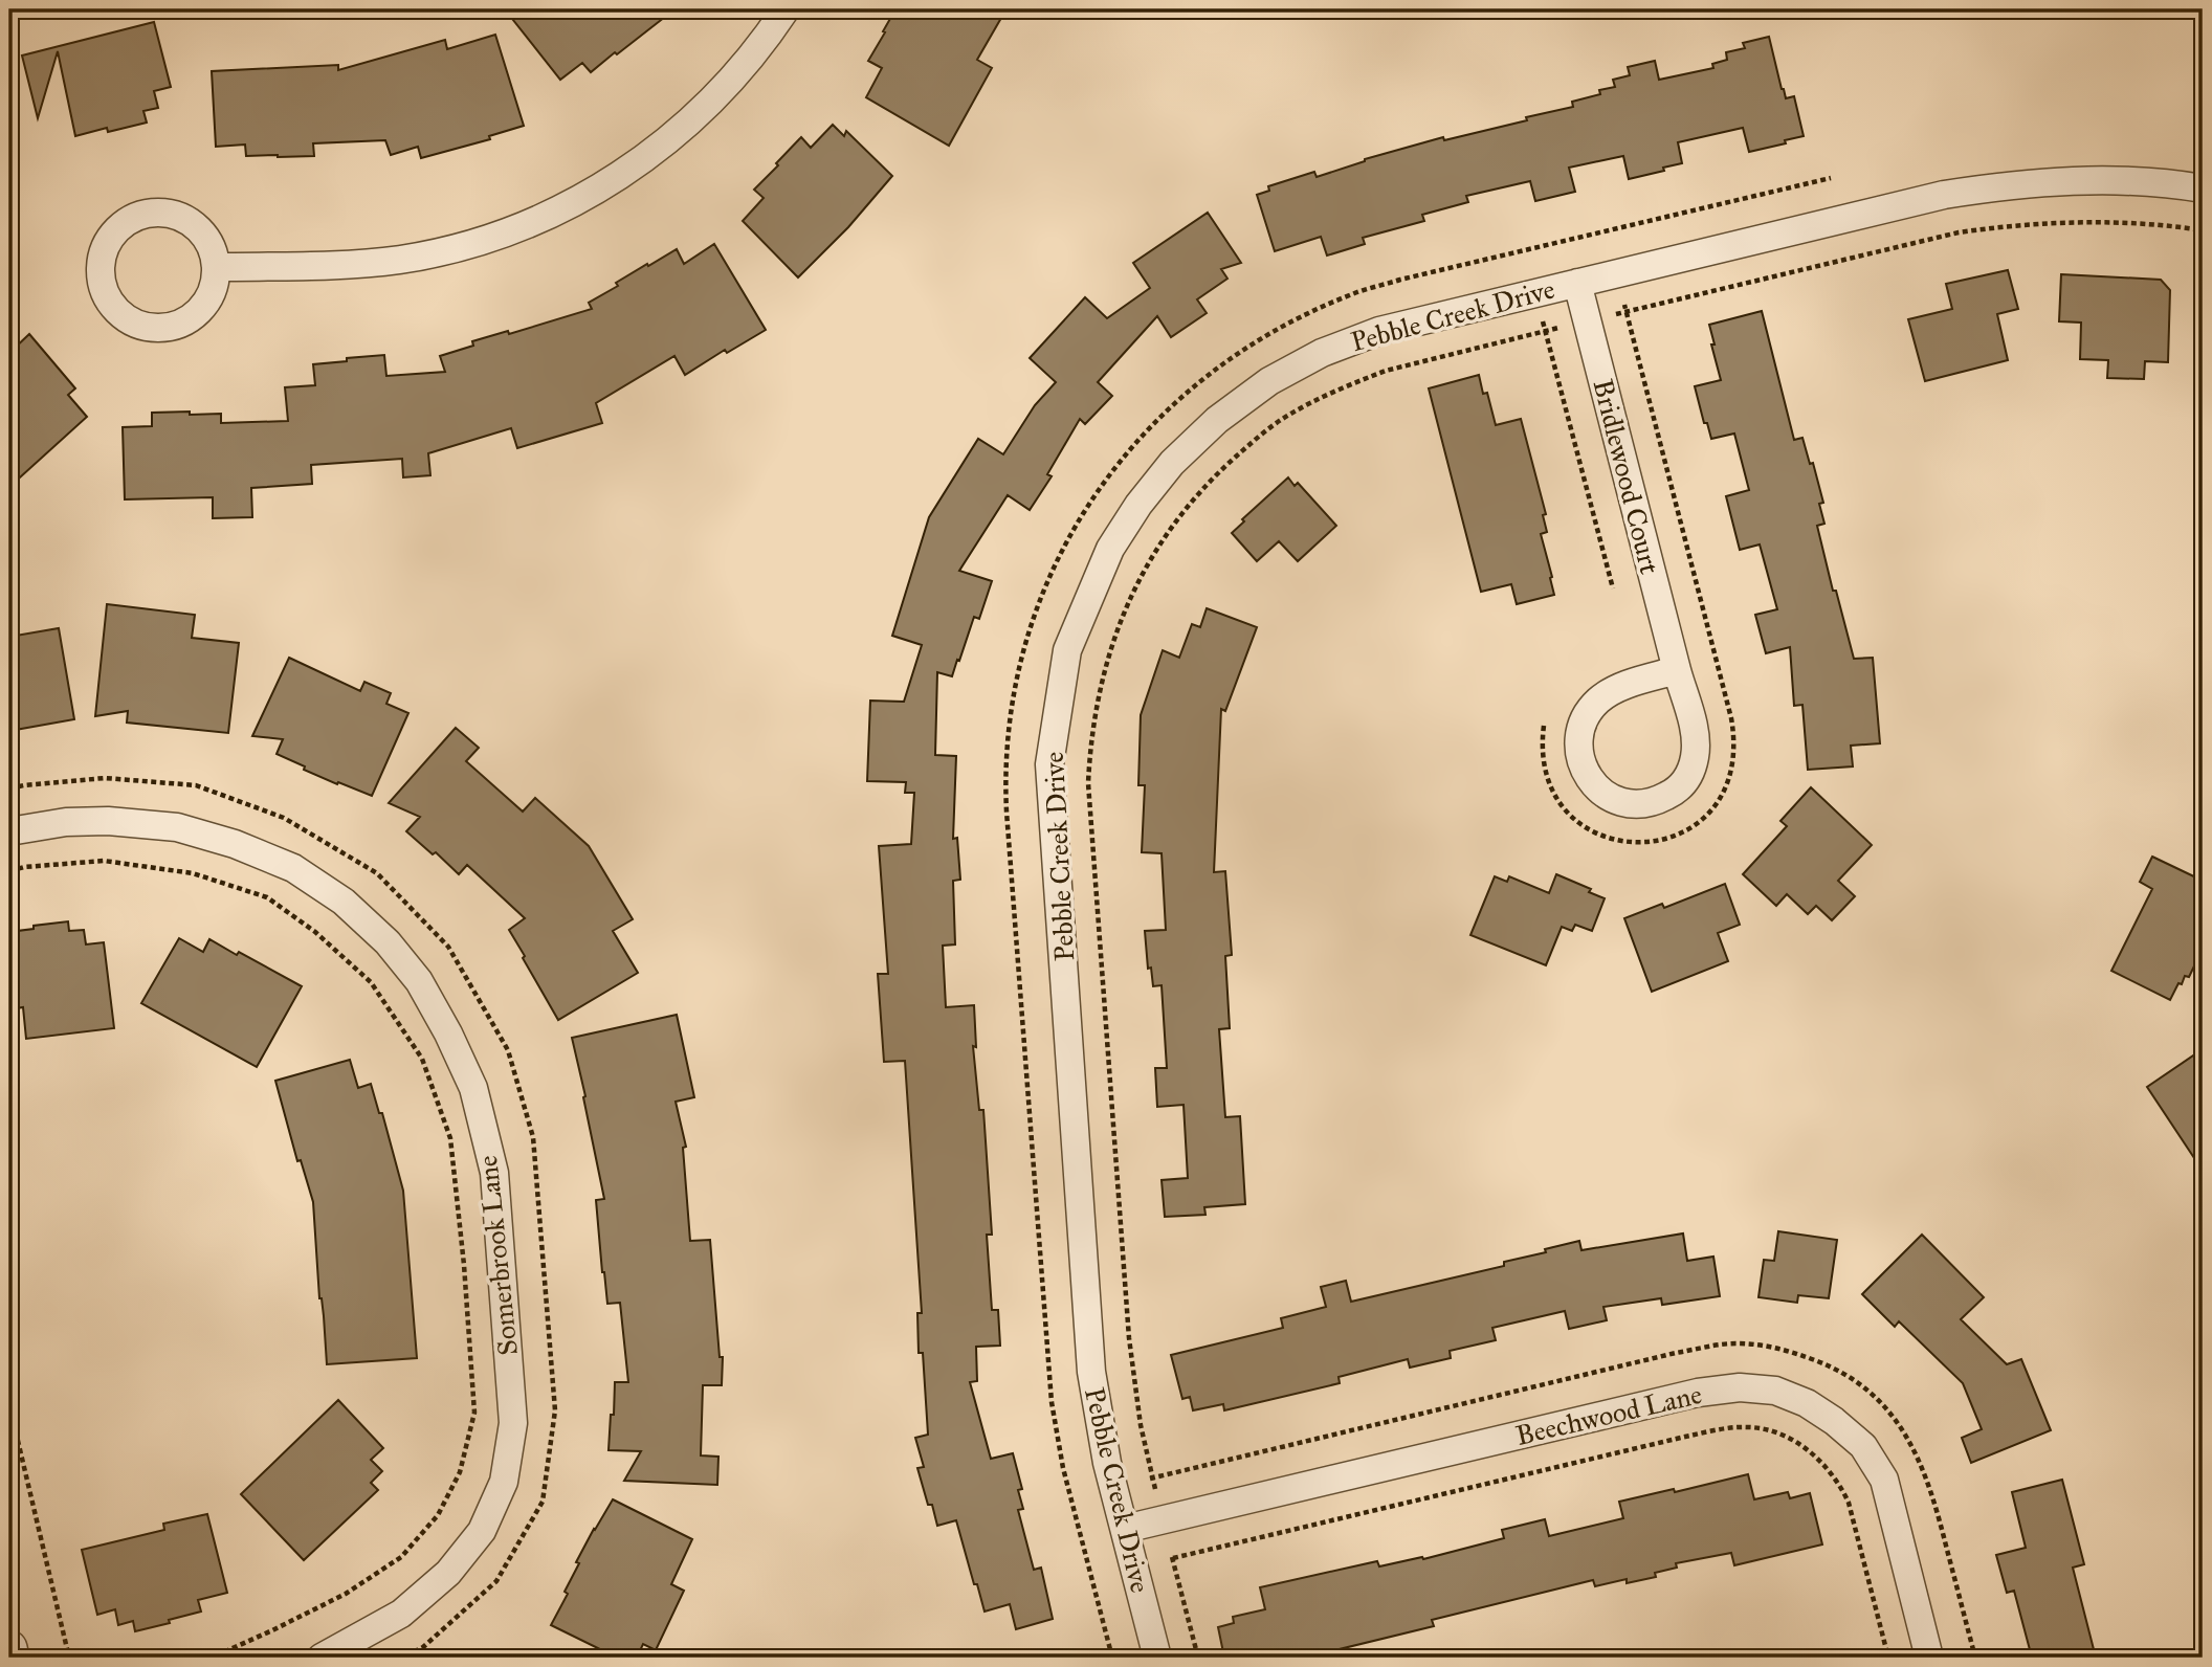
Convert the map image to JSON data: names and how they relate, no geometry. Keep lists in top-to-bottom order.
{
  "streets": {
    "street": [
      "Pebble Creek Drive",
      "Bridlewood Court",
      "Somerbrook Lane",
      "Beechwood Lane"
    ]
  },
  "crossings": [
    ["Pebble Creek Drive", "Bridlewood Court"],
    ["Pebble Creek Drive", "Beechwood Lane"]
  ]
}
